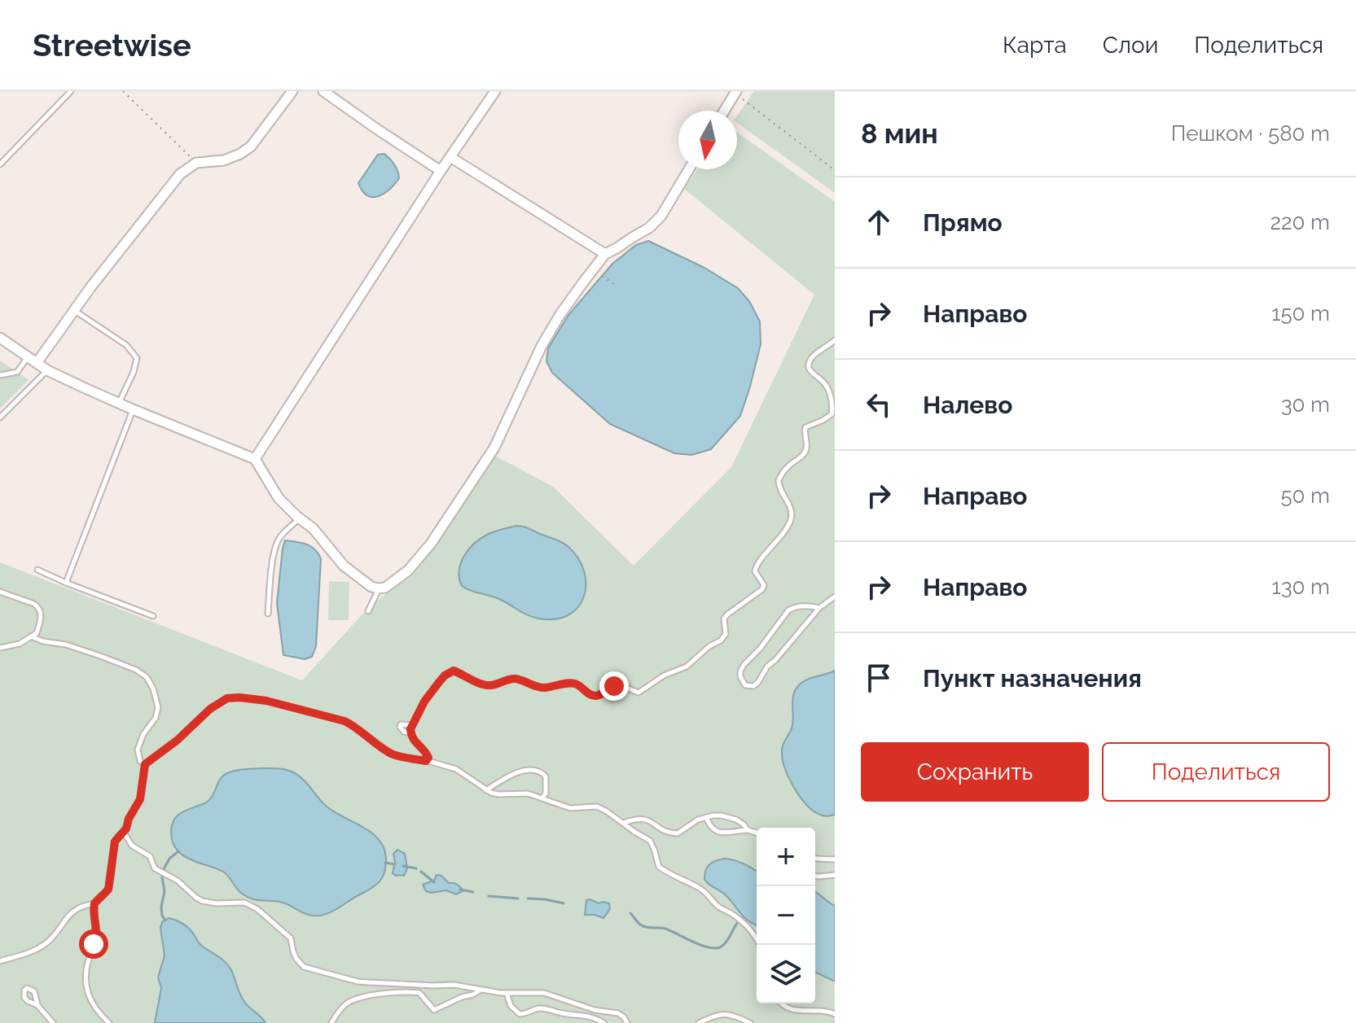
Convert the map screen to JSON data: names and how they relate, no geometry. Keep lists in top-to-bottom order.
{
  "north": "bottom",
  "page": {
    "header": "Streetwise",
    "nav": ["Карта", "Слои", "Поделиться"],
    "heading": ["8 мин", "Пешком · 580 m"],
    "list": [
      ["Прямо", "220 m"],
      ["Направо", "150 m"],
      ["Налево", "30 m"],
      ["Направо", "50 m"],
      ["Направо", "130 m"],
      "Пункт назначения"
    ],
    "buttons": ["Сохранить", "Поделиться"],
    "map_buttons": ["+", "−"]
  }
}
